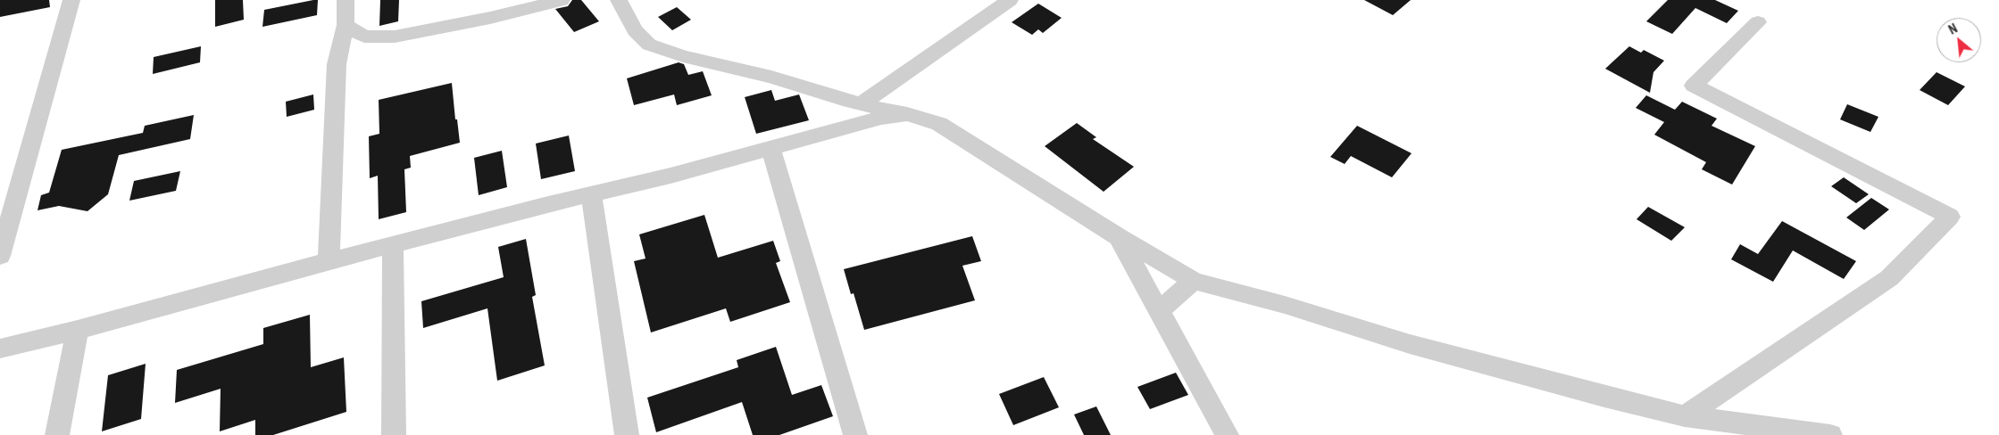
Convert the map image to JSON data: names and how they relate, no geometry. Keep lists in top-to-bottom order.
{
  "north": "top left"
}
